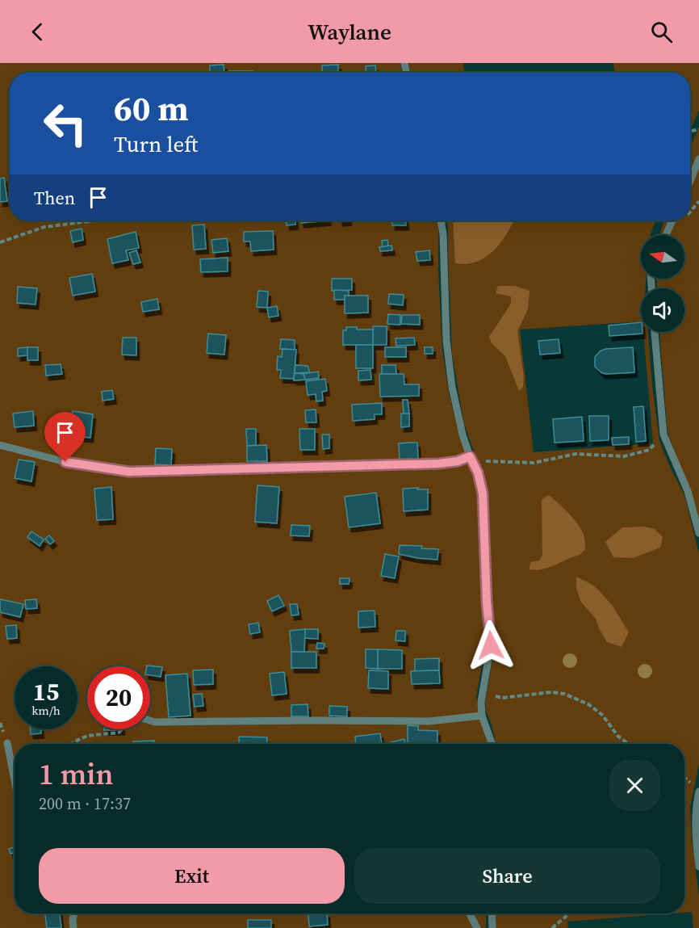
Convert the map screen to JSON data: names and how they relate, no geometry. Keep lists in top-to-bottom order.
{
  "north": "left",
  "page": {
    "header": "Waylane",
    "turn": ["60 m", "Turn left"],
    "then": "Then",
    "speed": "15 km/h",
    "limit": "20",
    "heading": ["1 min", "200 m · 17:37"],
    "buttons": ["Exit", "Share"]
  }
}
